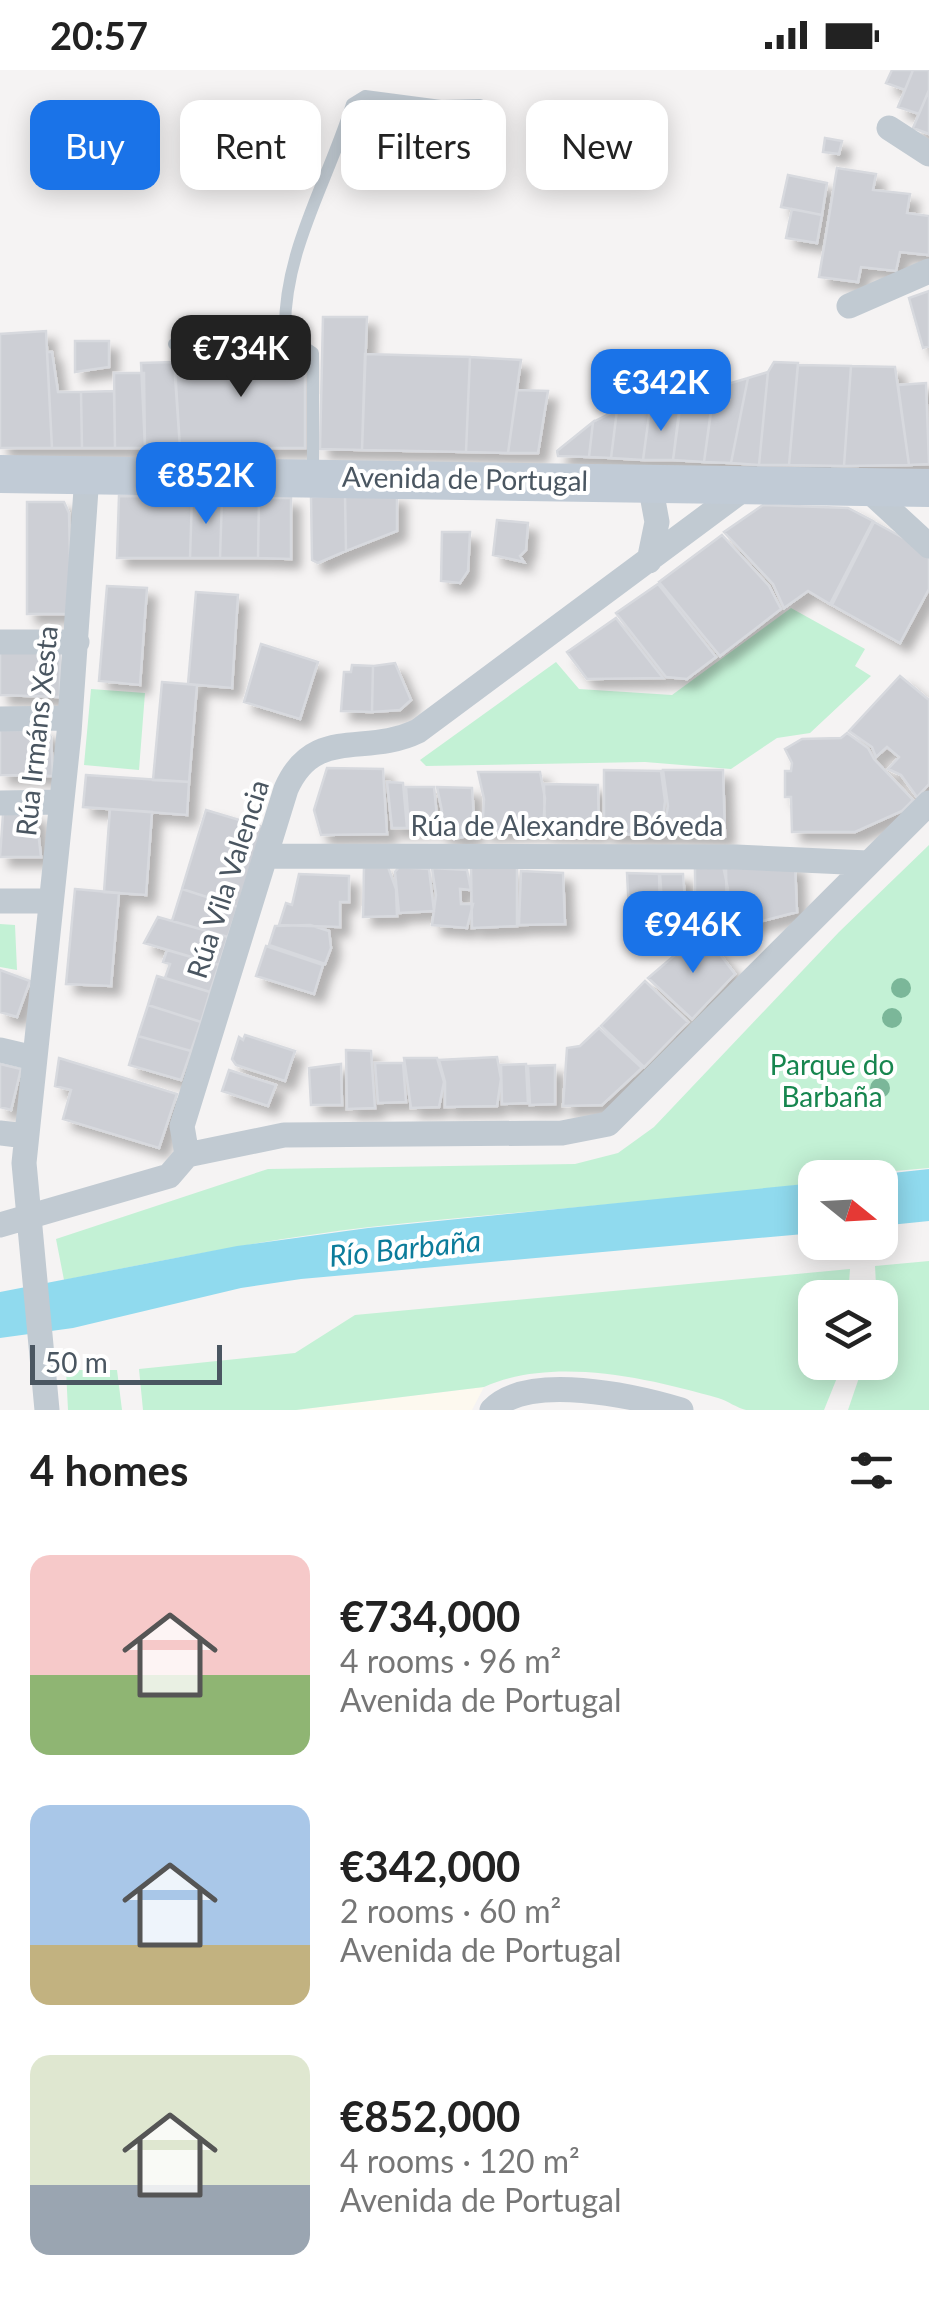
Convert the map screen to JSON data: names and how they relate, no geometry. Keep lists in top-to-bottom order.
{
  "streets": {
    "street": [
      "Avenida de Portugal",
      "Rúa Irmáns Xesta",
      "Rúa de Alexandre Bóveda",
      "Rúa Vila Valencia"
    ]
  },
  "crossings": [
    ["Avenida de Portugal", "Rúa Irmáns Xesta"],
    ["Avenida de Portugal", "Rúa Vila Valencia"],
    ["Rúa de Alexandre Bóveda", "Rúa Vila Valencia"]
  ],
  "water": ["Río Barbaña"],
  "parks": ["Parque do Barbaña"],
  "scale_bar": "50 m",
  "north": "right",
  "page": {
    "status": "20:57",
    "chip": [
      "Buy",
      "Rent",
      "Filters",
      "New"
    ],
    "price": [
      "€734K",
      "€342K",
      "€852K",
      "€946K"
    ],
    "scale": "50 m",
    "heading": "4 homes",
    "list": [
      {
        "name": "€734,000",
        "note": "4 rooms · 96 m² · Avenida de Portugal"
      },
      {
        "name": "€342,000",
        "note": "2 rooms · 60 m² · Avenida de Portugal"
      },
      {
        "name": "€852,000",
        "note": "4 rooms · 120 m² · Avenida de Portugal"
      }
    ]
  }
}
